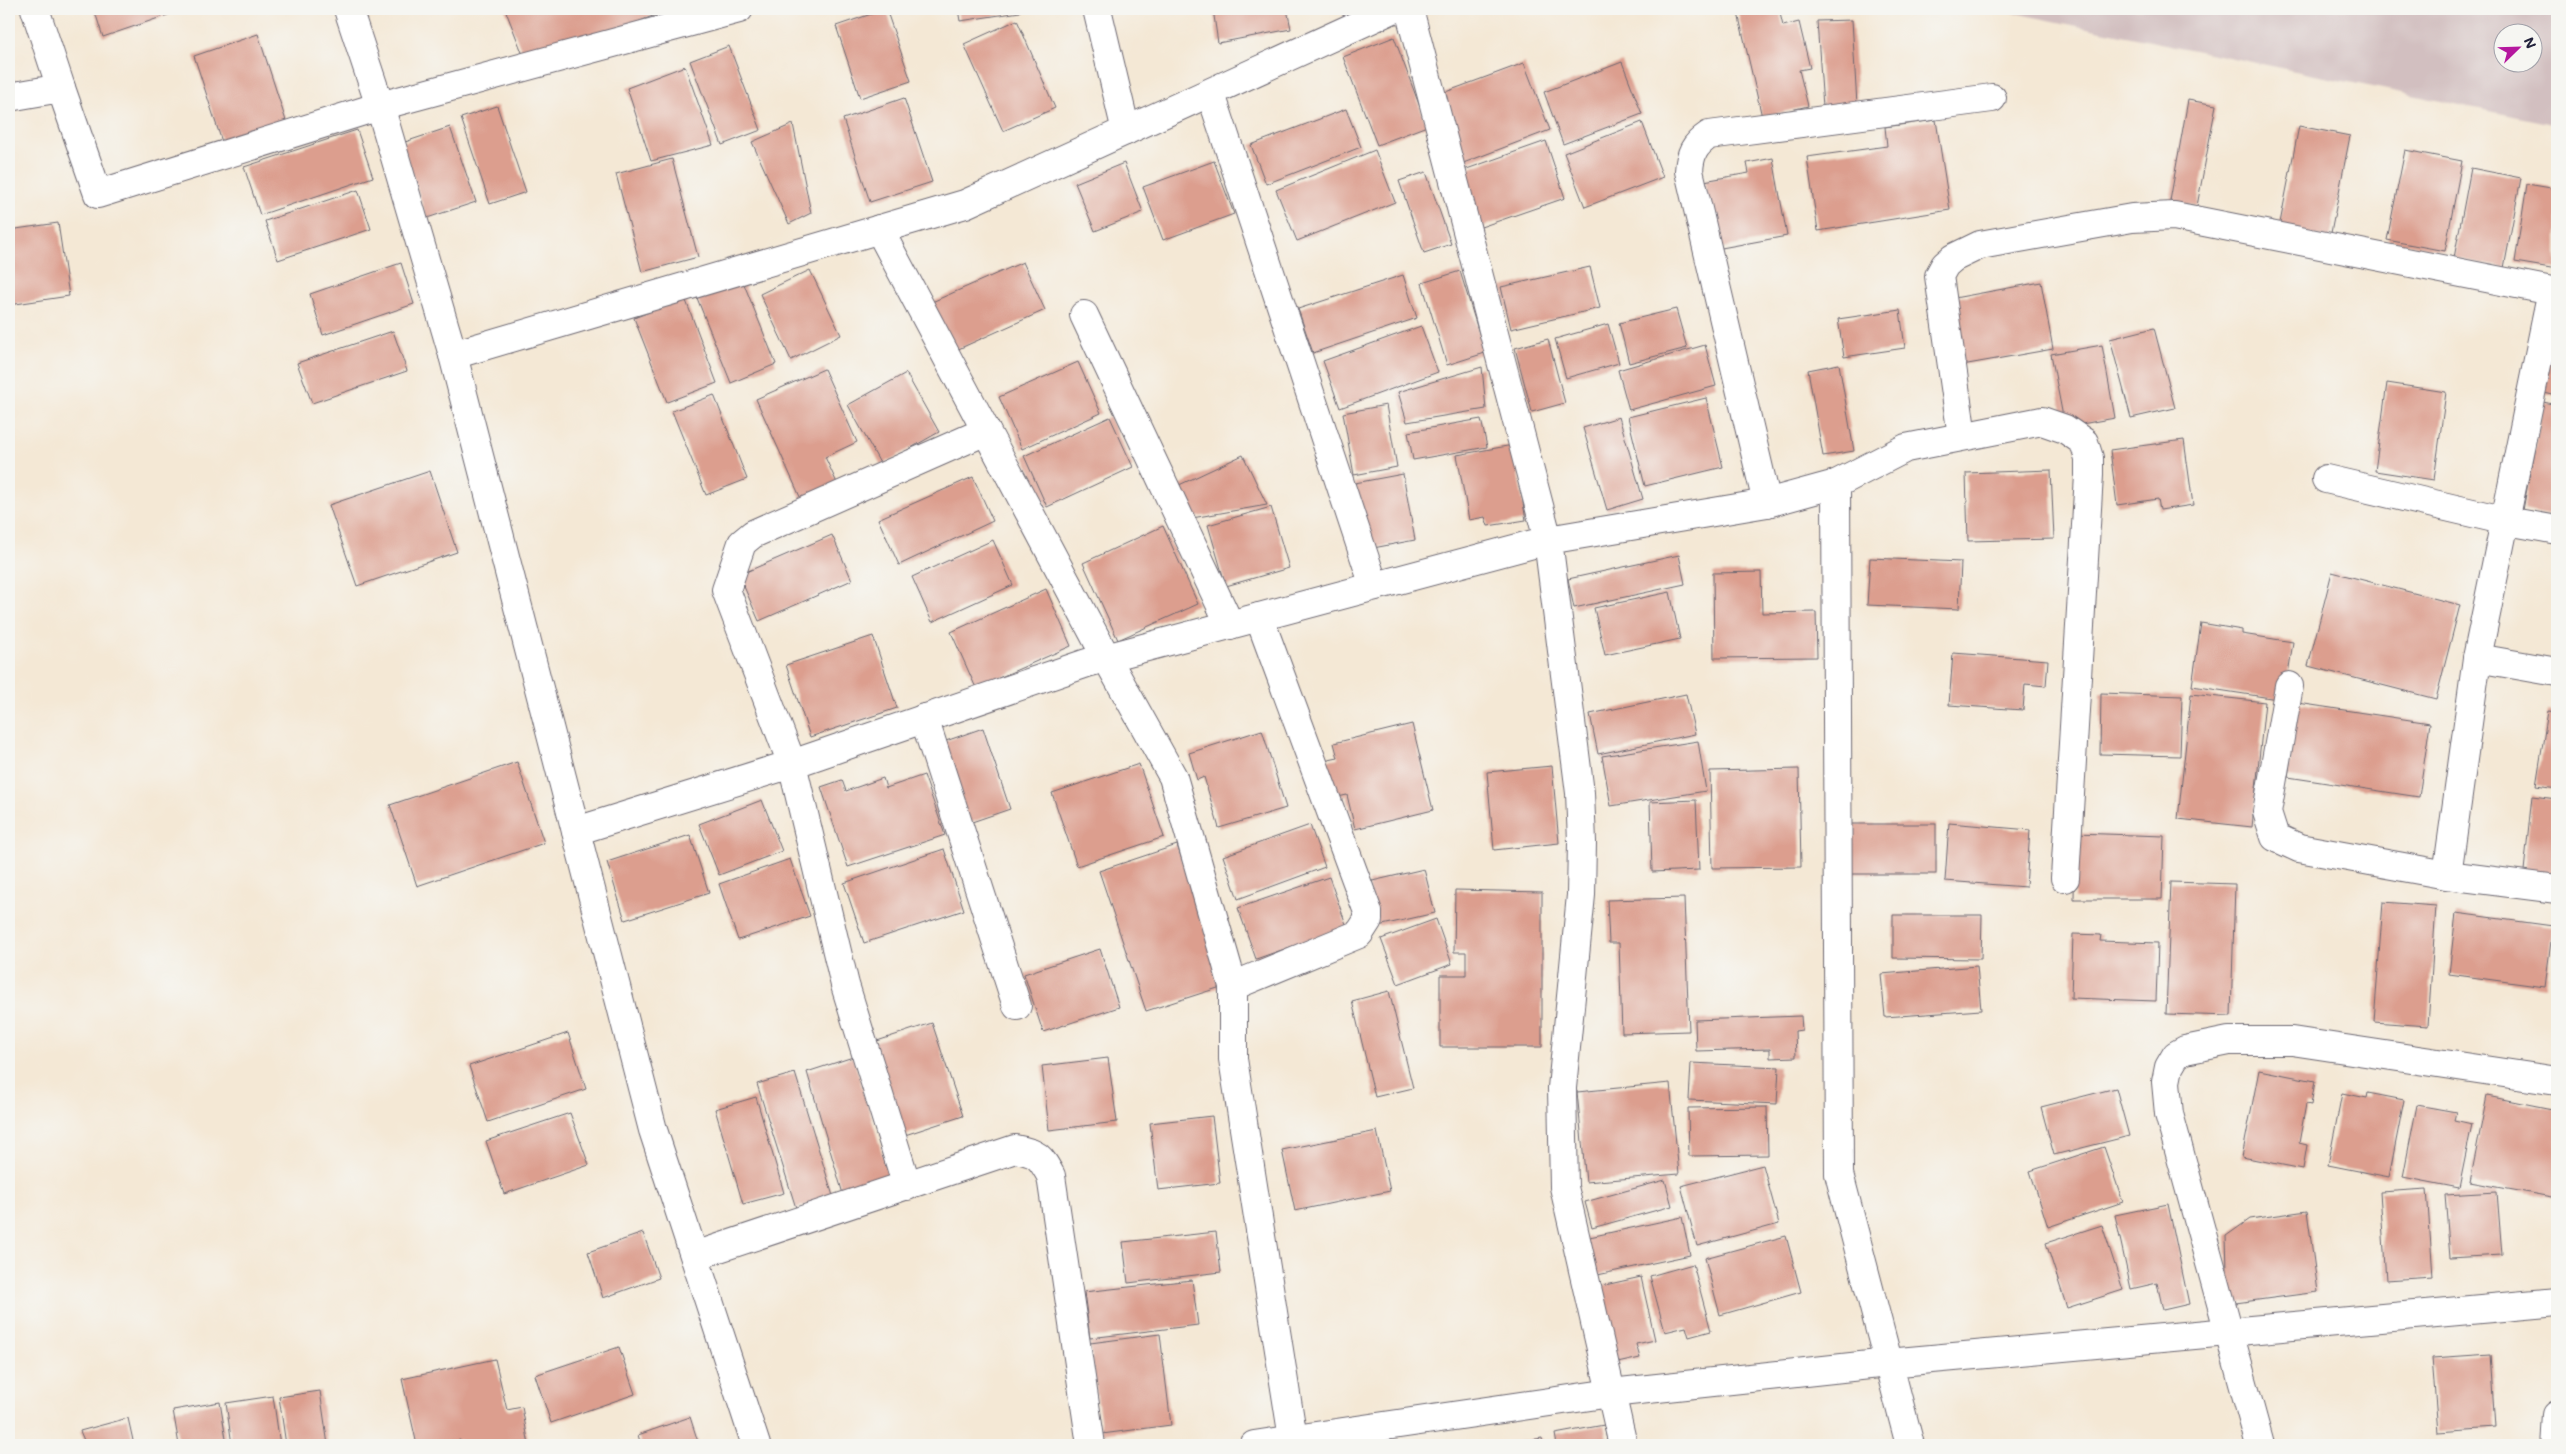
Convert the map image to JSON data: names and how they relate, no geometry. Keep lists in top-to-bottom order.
{
  "north": "top right"
}
